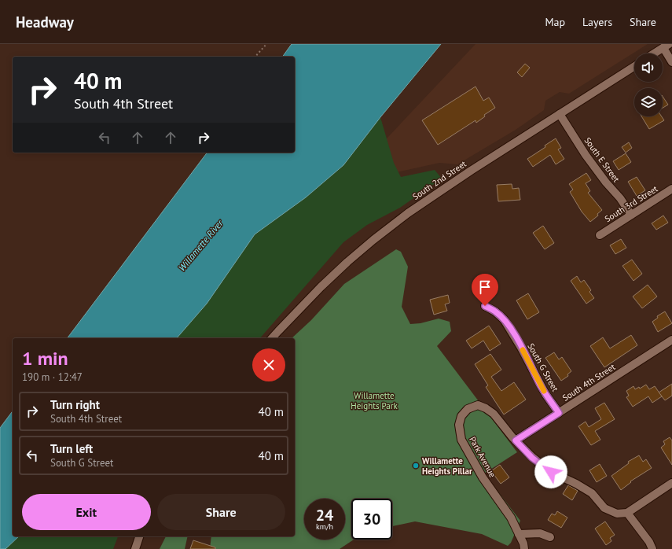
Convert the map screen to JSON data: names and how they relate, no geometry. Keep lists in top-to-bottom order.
{
  "streets": {
    "street": [
      "South E Street",
      "South 2nd Street",
      "South 3rd Street",
      "South G Street",
      "South 4th Street",
      "Park Avenue"
    ]
  },
  "crossings": [
    ["South E Street", "South 2nd Street"],
    ["South E Street", "South 3rd Street"],
    ["South G Street", "South 4th Street"],
    ["South 4th Street", "Park Avenue"]
  ],
  "water": ["Willamette River"],
  "parks": ["Willamette Heights Park"],
  "places": ["Willamette Heights Pillar"],
  "page": {
    "header": "Headway",
    "nav": ["Map", "Layers", "Share"],
    "turn": ["40 m", "South 4th Street"],
    "heading": ["1 min", "190 m · 12:47"],
    "list": [
      {
        "name": "Turn right",
        "note": "South 4th Street",
        "value": "40 m"
      },
      {
        "name": "Turn left",
        "note": "South G Street",
        "value": "40 m"
      }
    ],
    "buttons": ["Exit", "Share"],
    "speed": "24 km/h",
    "limit": "30"
  }
}
